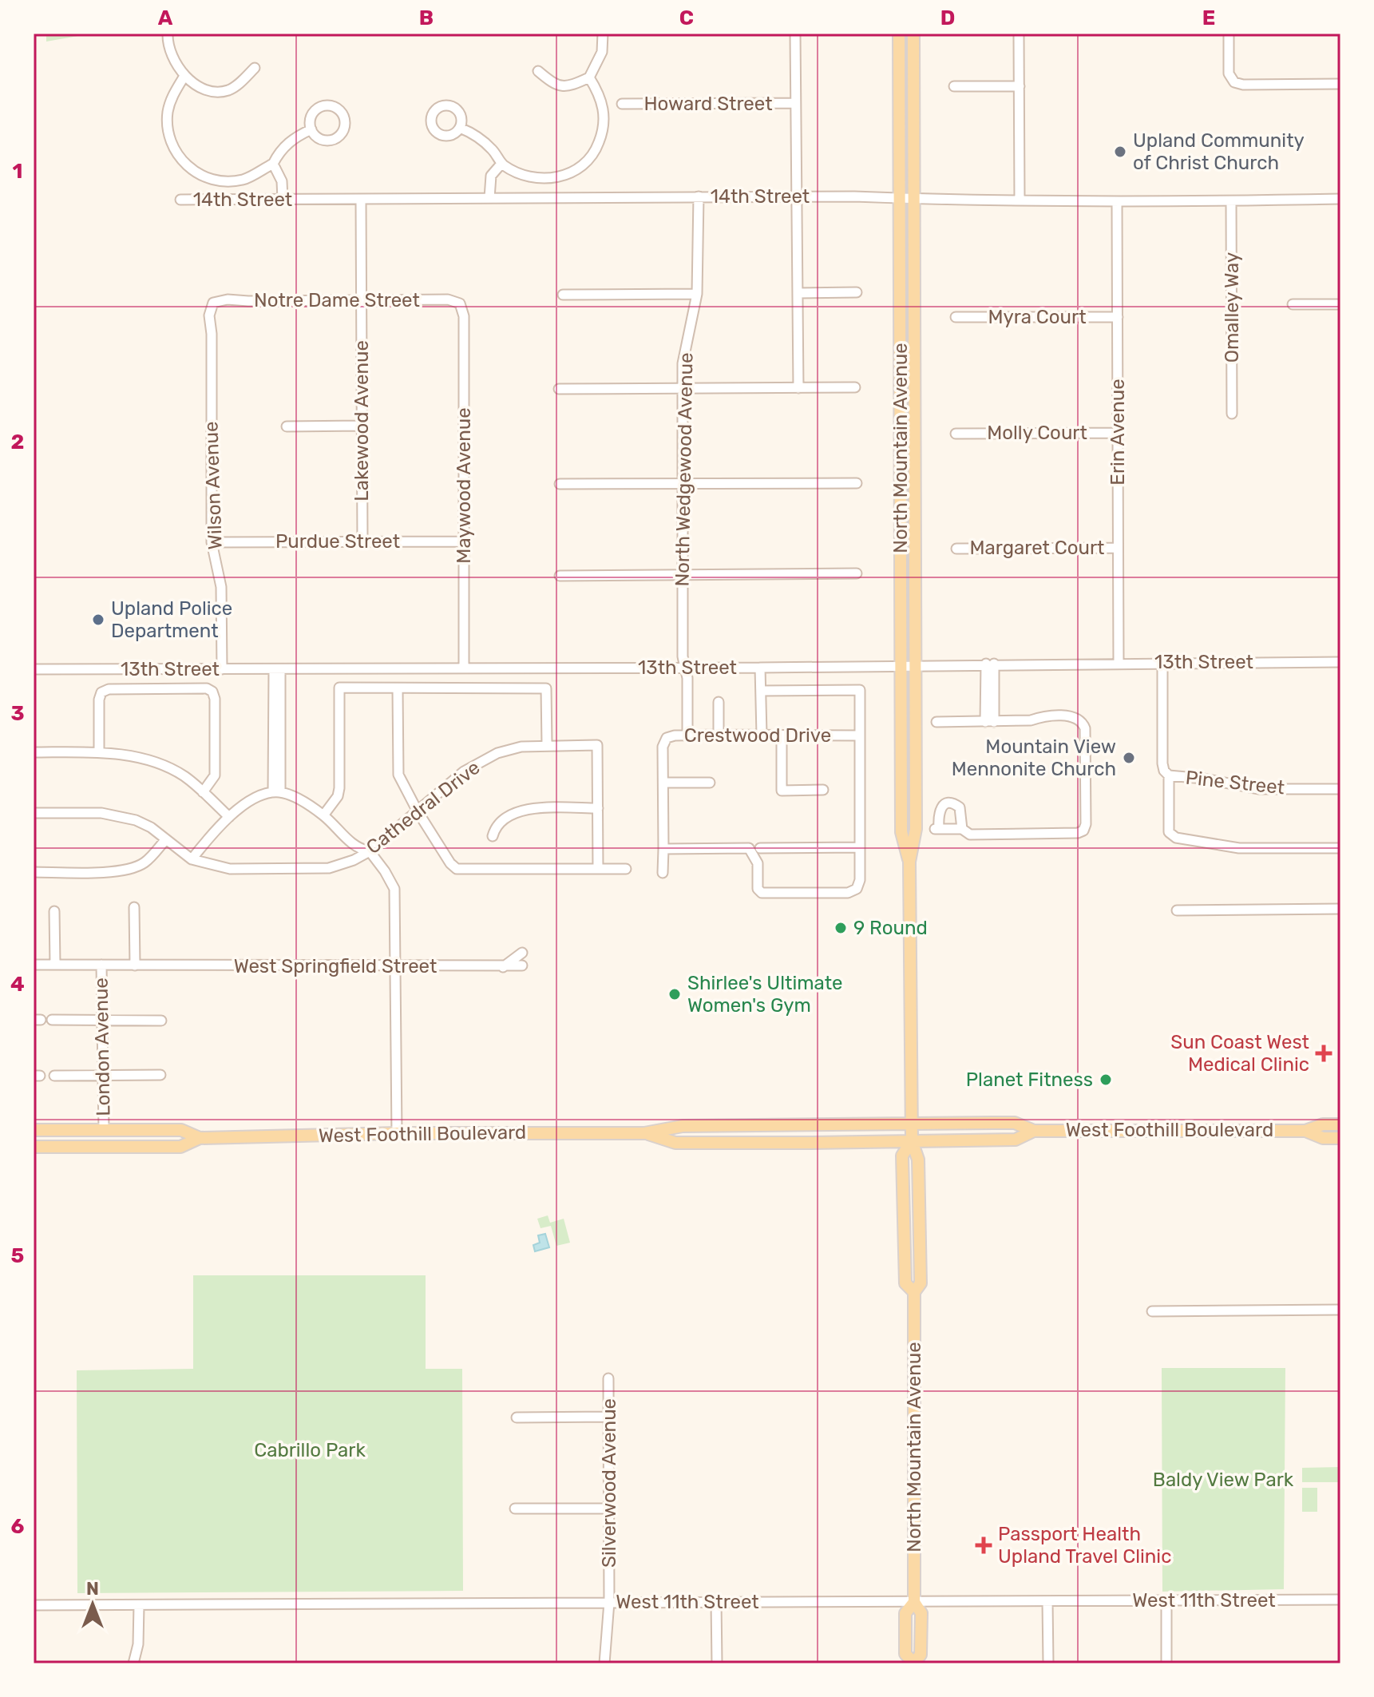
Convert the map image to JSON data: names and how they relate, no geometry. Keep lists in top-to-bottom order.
{
  "streets": {
    "main road": ["North Mountain Avenue", "West Foothill Boulevard"],
    "street": [
      "Howard Street",
      "14th Street",
      "Notre Dame Street",
      "Omalley Way",
      "Myra Court",
      "Lakewood Avenue",
      "Erin Avenue",
      "Molly Court",
      "North Wedgewood Avenue",
      "Wilson Avenue",
      "Maywood Avenue",
      "Purdue Street",
      "Margaret Court",
      "13th Street",
      "Crestwood Drive",
      "Pine Street",
      "Cathedral Drive",
      "West Springfield Street",
      "London Avenue",
      "Silverwood Avenue",
      "West 11th Street"
    ]
  },
  "crossings": [
    ["14th Street", "Omalley Way"],
    ["14th Street", "Lakewood Avenue"],
    ["14th Street", "Erin Avenue"],
    ["14th Street", "North Mountain Avenue"],
    ["14th Street", "North Wedgewood Avenue"],
    ["Notre Dame Street", "Lakewood Avenue"],
    ["Notre Dame Street", "Wilson Avenue"],
    ["Notre Dame Street", "Maywood Avenue"],
    ["Myra Court", "Erin Avenue"],
    ["Lakewood Avenue", "Purdue Street"],
    ["Erin Avenue", "Molly Court"],
    ["Erin Avenue", "Margaret Court"],
    ["Erin Avenue", "13th Street"],
    ["North Mountain Avenue", "13th Street"],
    ["North Mountain Avenue", "West Foothill Boulevard"],
    ["North Mountain Avenue", "West 11th Street"],
    ["North Wedgewood Avenue", "13th Street"],
    ["North Wedgewood Avenue", "Crestwood Drive"],
    ["Wilson Avenue", "Purdue Street"],
    ["Wilson Avenue", "13th Street"],
    ["Maywood Avenue", "Purdue Street"],
    ["Maywood Avenue", "13th Street"],
    ["13th Street", "Pine Street"],
    ["West Springfield Street", "London Avenue"],
    ["London Avenue", "West Foothill Boulevard"],
    ["Silverwood Avenue", "West 11th Street"]
  ],
  "parks": ["Cabrillo Park", "Baldy View Park"],
  "places": {
    "other": [
      "Upland Community of Christ Church",
      "Upland Police Department",
      "Mountain View Mennonite Church",
      "9 Round",
      "Shirlee's Ultimate Women's Gym",
      "Planet Fitness"
    ],
    "health": ["Sun Coast West Medical Clinic", "Passport Health Upland Travel Clinic"]
  },
  "north": "top",
  "grid": {
    "columns": [
      "A",
      "B",
      "C",
      "D",
      "E"
    ],
    "rows": [
      "1",
      "2",
      "3",
      "4",
      "5",
      "6"
    ]
  }
}
